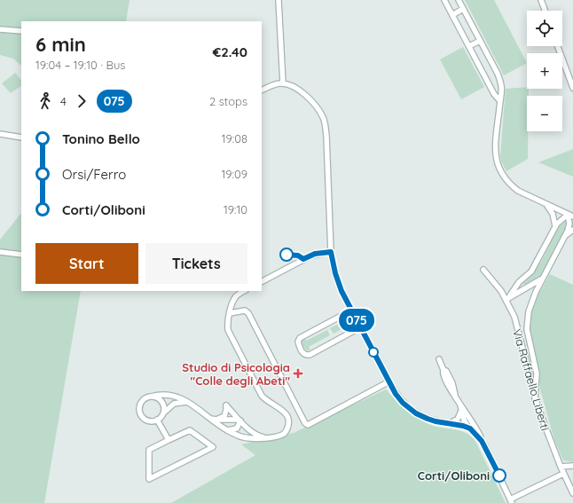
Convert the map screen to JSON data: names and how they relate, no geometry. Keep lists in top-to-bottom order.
{
  "streets": {
    "street": ["Via Raffaello Liberti"]
  },
  "places": {
    "health": ["Studio di Psicologia \"Colle degli Abeti\""],
    "other": ["Corti/Oliboni"]
  },
  "lines": ["bus line 075"],
  "page": {
    "on_map": "075",
    "map_buttons": ["+", "−"],
    "heading": ["6 min", "19:04 – 19:10 · Bus", "€2.40"],
    "legs": ["4", "075", "2 stops"],
    "list": [
      {
        "name": "Tonino Bello",
        "value": "19:08"
      },
      {
        "name": "Orsi/Ferro",
        "value": "19:09"
      },
      {
        "name": "Corti/Oliboni",
        "value": "19:10"
      }
    ],
    "buttons": ["Start", "Tickets"]
  }
}
